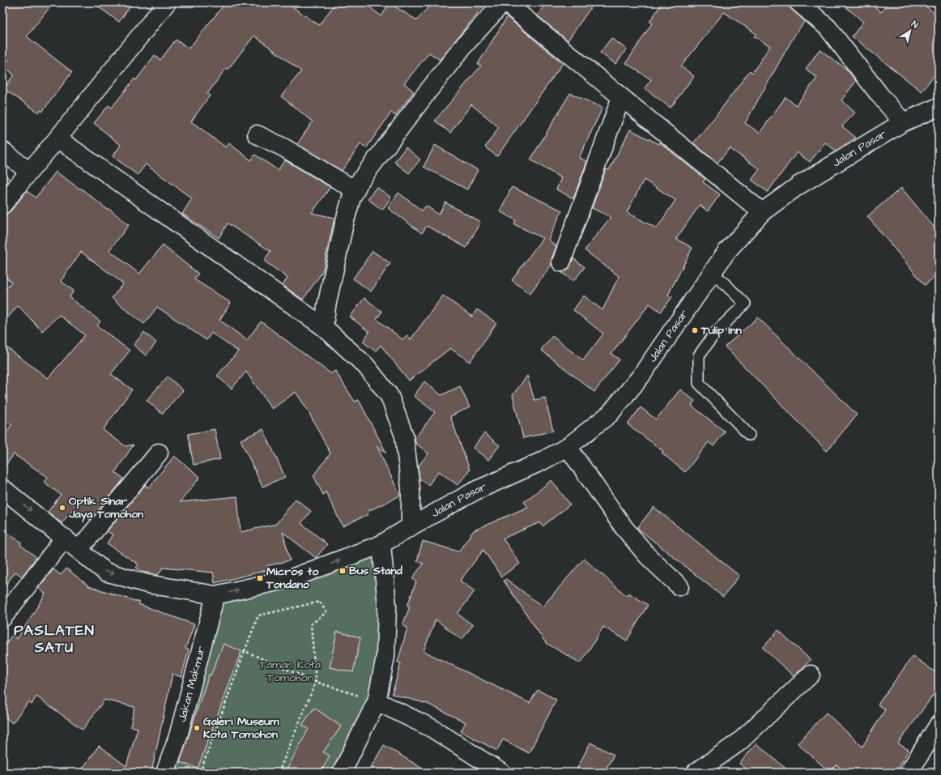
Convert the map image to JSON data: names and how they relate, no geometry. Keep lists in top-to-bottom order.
{
  "streets": {
    "street": ["Jalan Pasar", "Jakan Makmur"]
  },
  "crossings": [
    ["Jalan Pasar", "Jakan Makmur"]
  ],
  "districts": ["PASLATEN SATU"],
  "parks": ["Taman Kota Tomohon"],
  "places": {
    "other": ["Tulip Inn", "Optik Sinar Jaya Tomohon", "Galeri Museum Kota Tomohon"],
    "transit": ["Bus Stand", "Micros to Tondano"]
  },
  "north": "top right"
}
